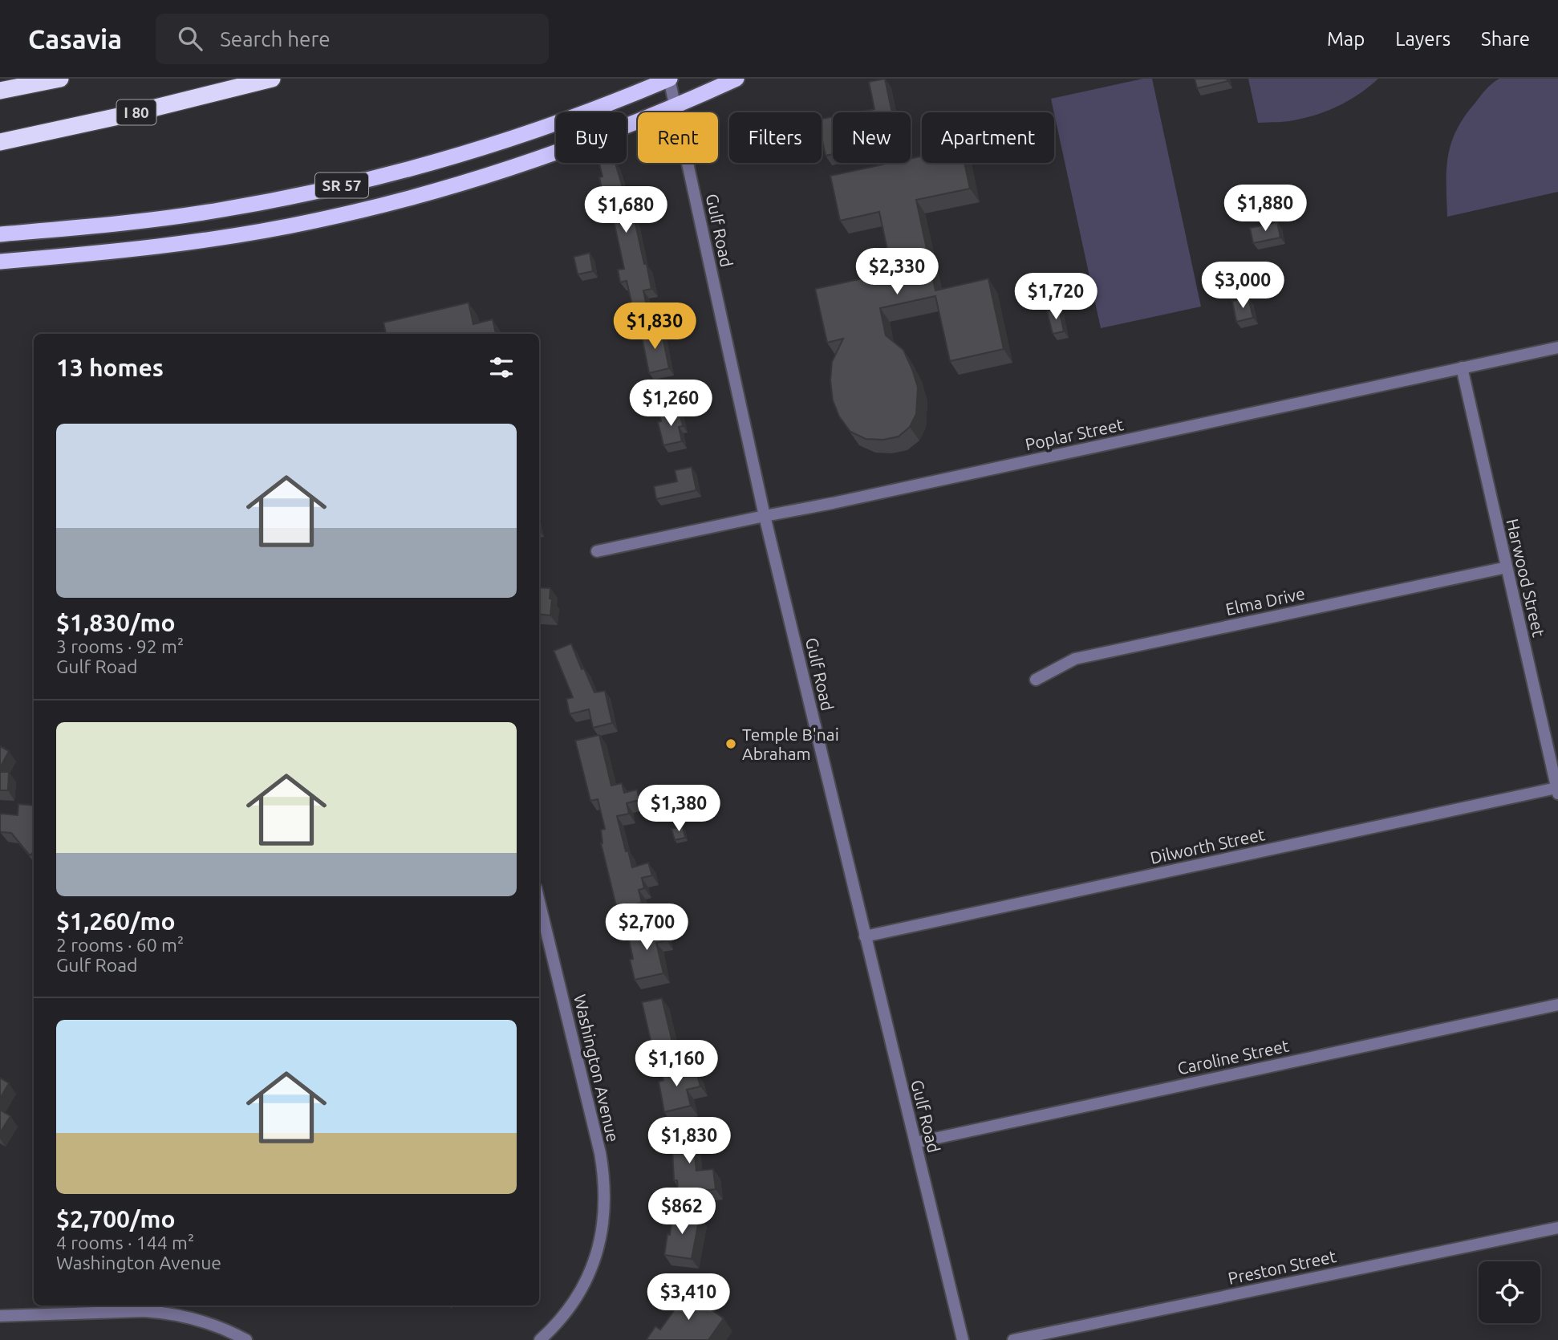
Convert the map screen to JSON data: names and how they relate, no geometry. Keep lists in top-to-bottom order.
{
  "streets": {
    "highway": ["I 80", "SR 57"],
    "street": [
      "Gulf Road",
      "Poplar Street",
      "Harwood Street",
      "Elma Drive",
      "Dilworth Street",
      "Caroline Street",
      "Washington Avenue",
      "Preston Street"
    ]
  },
  "crossings": [
    ["SR 57", "Gulf Road"],
    ["Gulf Road", "Poplar Street"],
    ["Gulf Road", "Dilworth Street"],
    ["Gulf Road", "Caroline Street"],
    ["Poplar Street", "Harwood Street"],
    ["Harwood Street", "Elma Drive"],
    ["Harwood Street", "Dilworth Street"]
  ],
  "places": ["Temple B'nai Abraham"],
  "page": {
    "header": "Casavia",
    "search": "Search here",
    "nav": ["Map", "Layers", "Share"],
    "chip": [
      "Buy",
      "Rent",
      "Filters",
      "New",
      "Apartment"
    ],
    "price": [
      "$1,880",
      "$1,680",
      "$2,330",
      "$3,000",
      "$1,720",
      "$1,830",
      "$1,260",
      "$1,380",
      "$2,700",
      "$1,160",
      "$1,830",
      "$862",
      "$3,410"
    ],
    "heading": "13 homes",
    "list": [
      {
        "name": "$1,830/mo",
        "note": "3 rooms · 92 m² · Gulf Road"
      },
      {
        "name": "$1,260/mo",
        "note": "2 rooms · 60 m² · Gulf Road"
      },
      {
        "name": "$2,700/mo",
        "note": "4 rooms · 144 m² · Washington Avenue"
      }
    ]
  }
}
